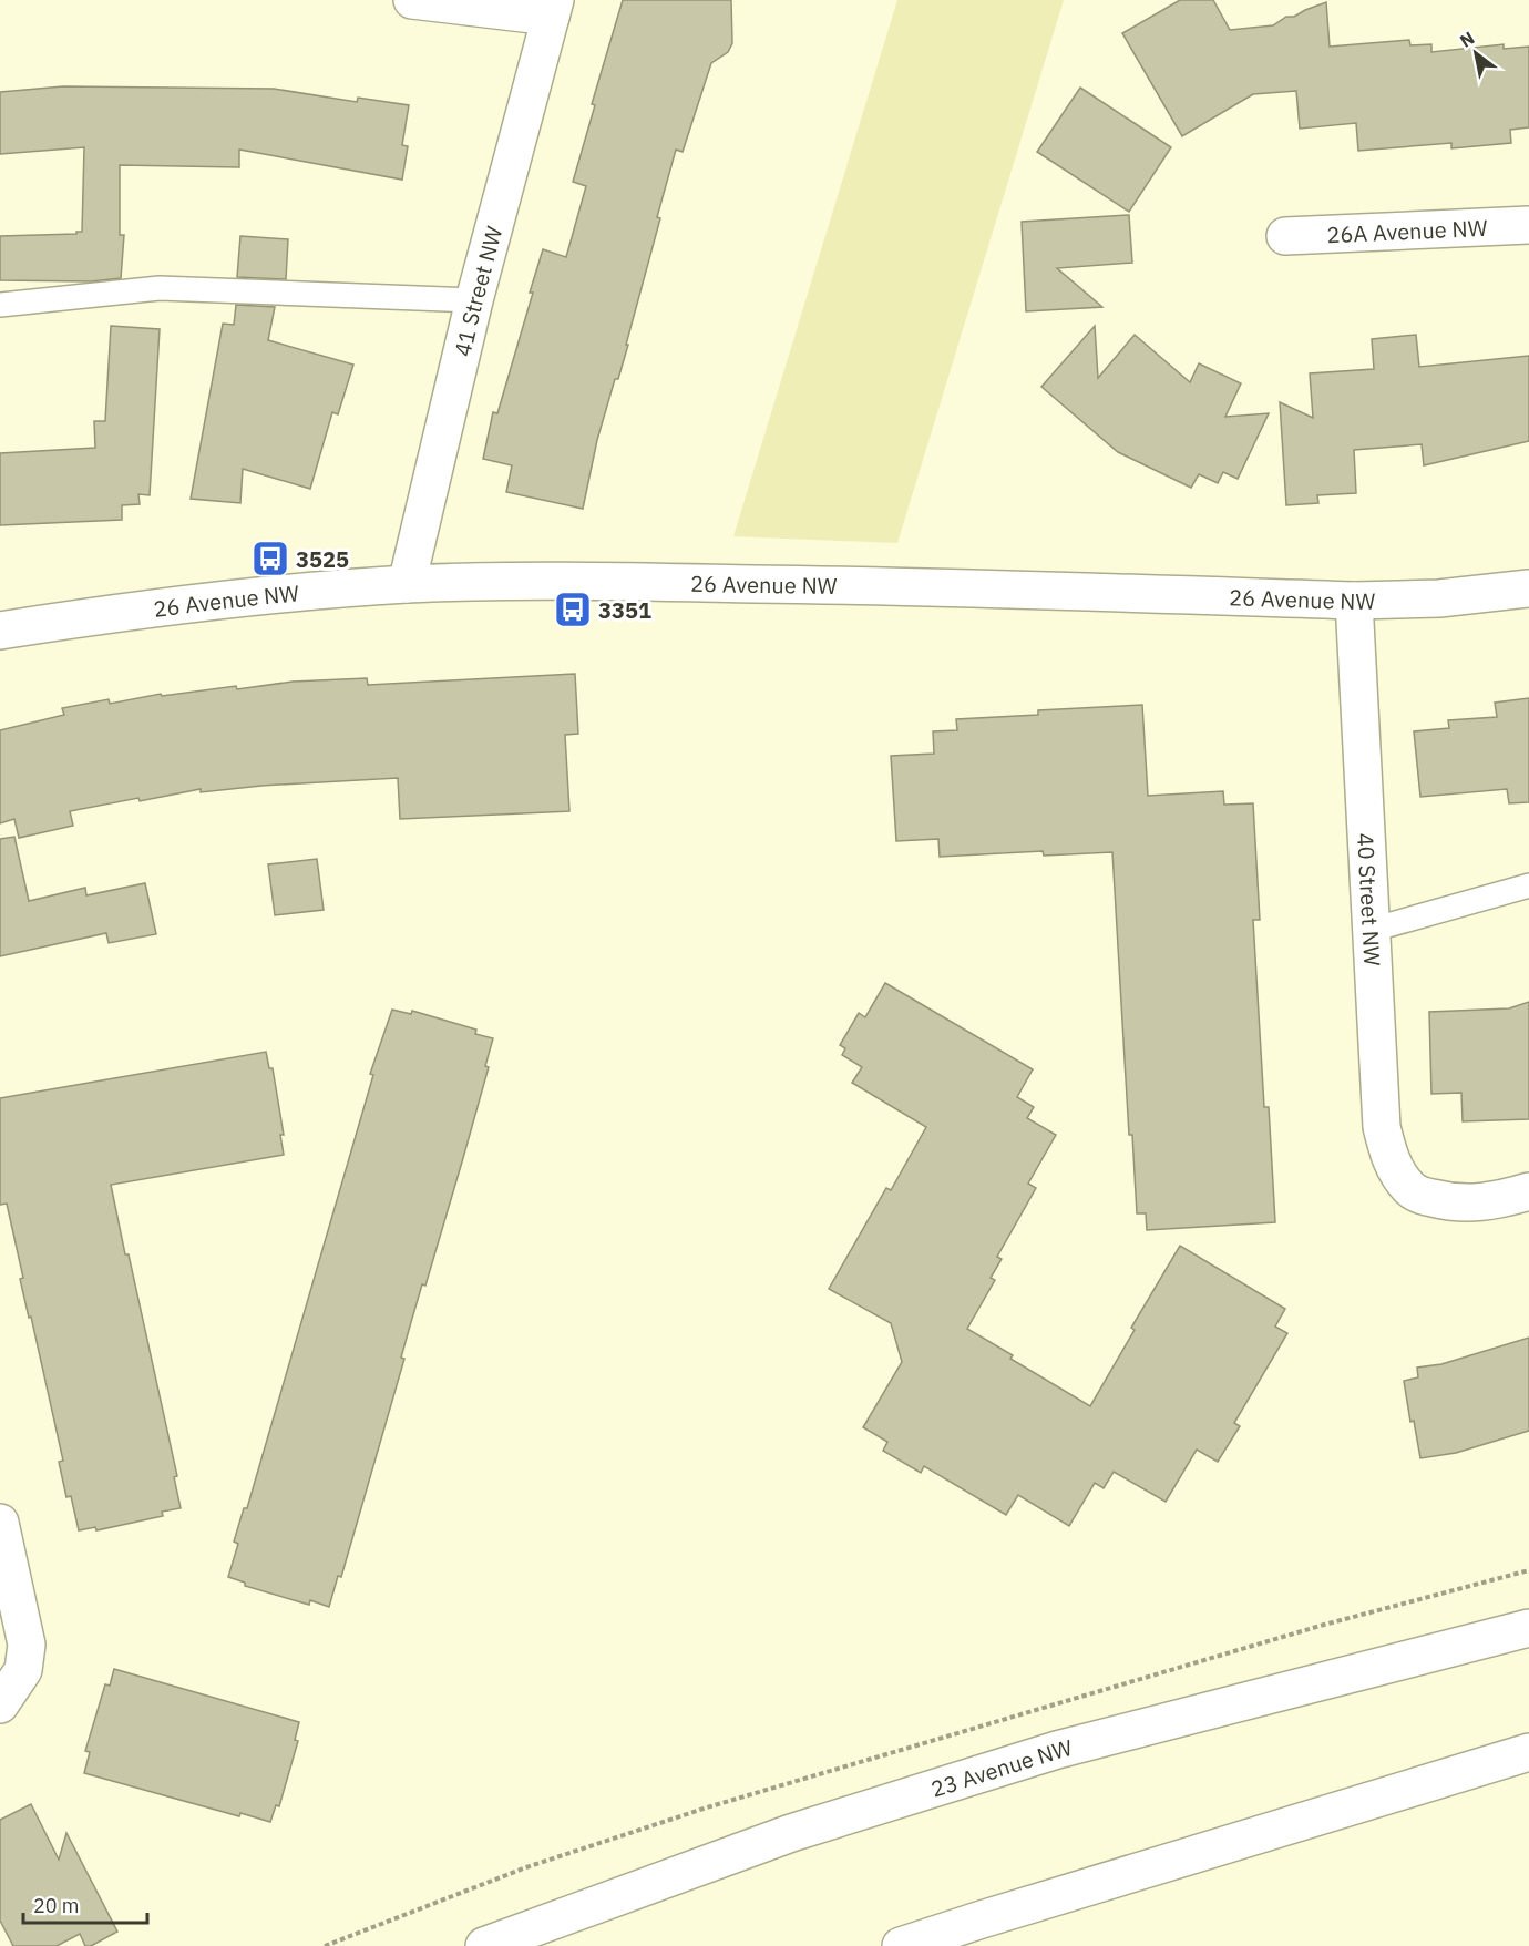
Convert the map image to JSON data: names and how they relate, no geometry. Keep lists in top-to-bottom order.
{
  "streets": {
    "street": [
      "26A Avenue NW",
      "41 Street NW",
      "26 Avenue NW",
      "40 Street NW",
      "23 Avenue NW"
    ]
  },
  "crossings": [
    ["41 Street NW", "26 Avenue NW"],
    ["26 Avenue NW", "40 Street NW"]
  ],
  "places": {
    "bus stop": ["3525", "3351"]
  },
  "scale_bar": "20 m",
  "north": "top left"
}
